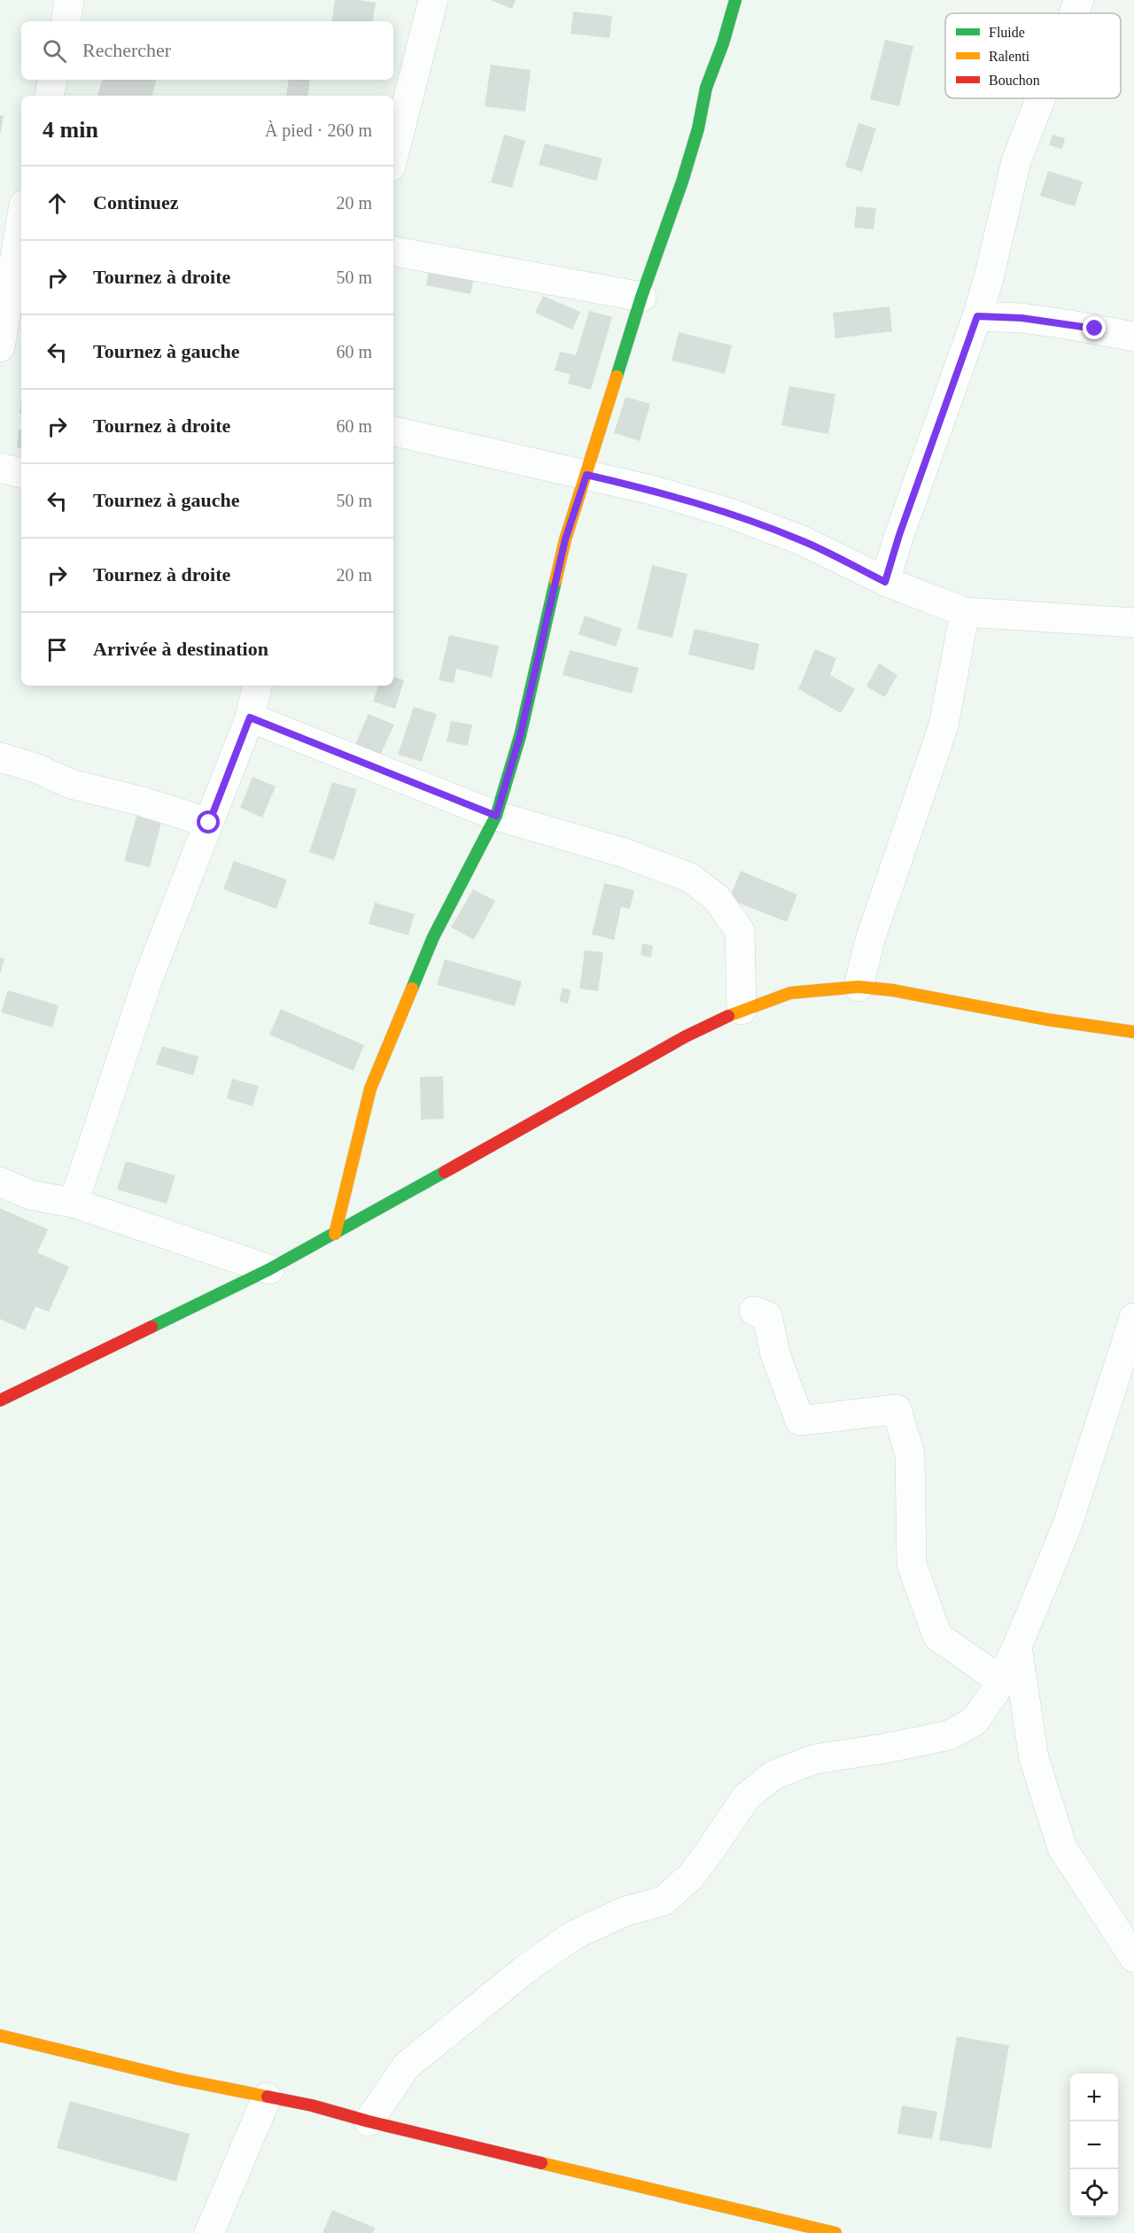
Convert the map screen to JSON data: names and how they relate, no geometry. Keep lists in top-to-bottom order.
{
  "legend": ["Fluide", "Ralenti", "Bouchon"],
  "page": {
    "search": "Rechercher",
    "heading": ["4 min", "À pied · 260 m"],
    "list": [
      ["Continuez", "20 m"],
      ["Tournez à droite", "50 m"],
      ["Tournez à gauche", "60 m"],
      ["Tournez à droite", "60 m"],
      ["Tournez à gauche", "50 m"],
      ["Tournez à droite", "20 m"],
      "Arrivée à destination"
    ],
    "map_buttons": ["+", "−"]
  }
}
